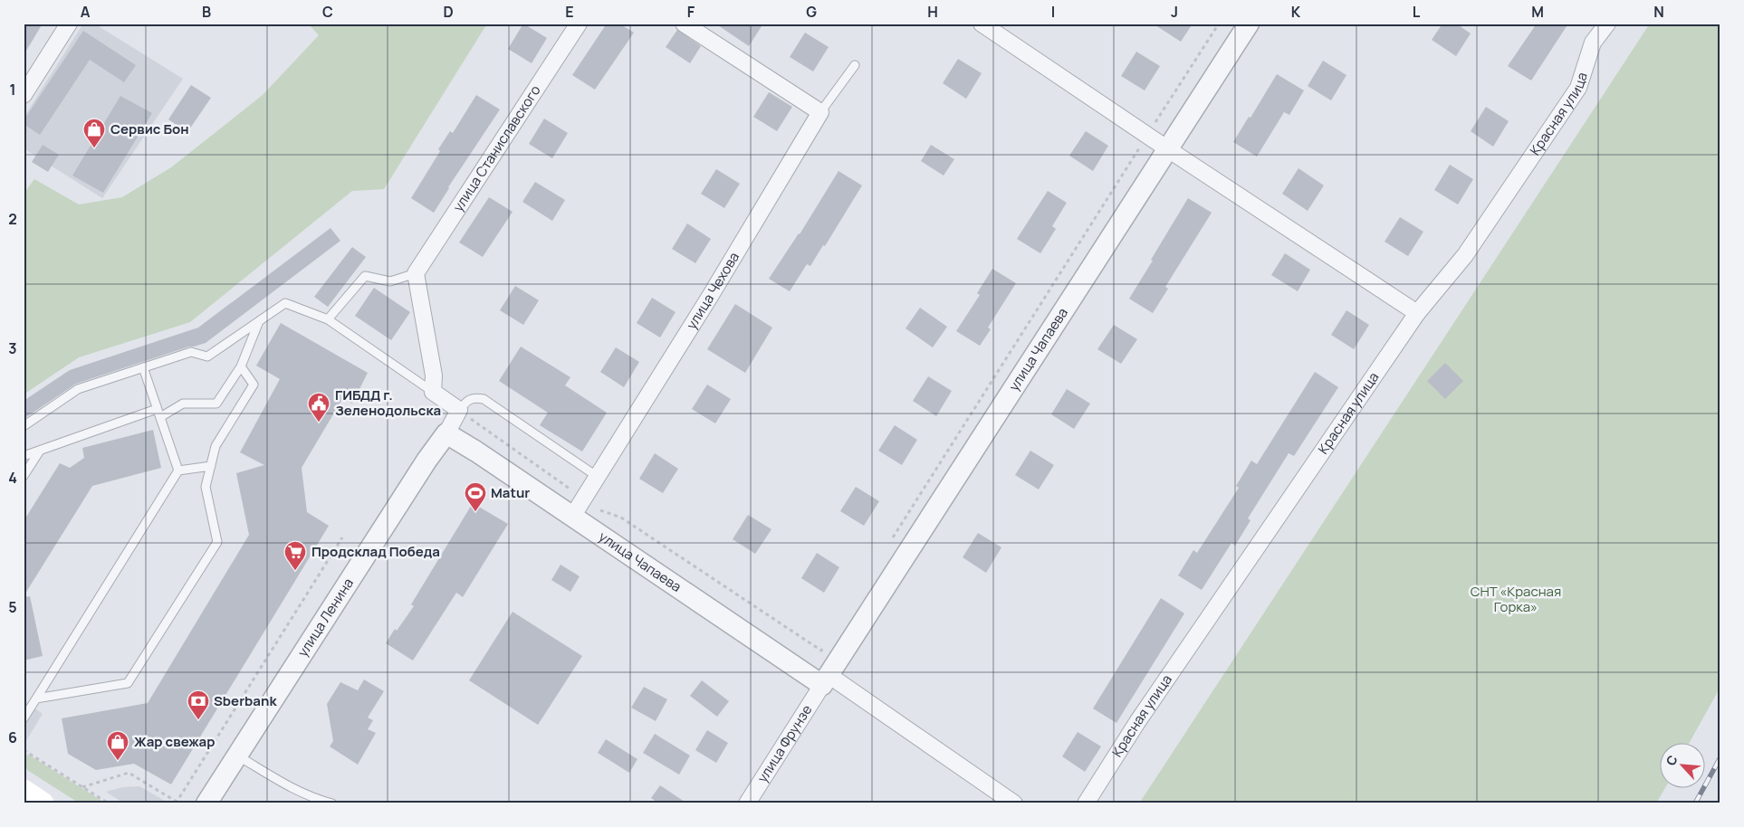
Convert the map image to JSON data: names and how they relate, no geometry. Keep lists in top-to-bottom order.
{
  "streets": {
    "street": [
      "Красная улица",
      "улица Станиславского",
      "улица Чехова",
      "улица Чапаева",
      "улица Ленина",
      "улица Фрунзе"
    ]
  },
  "crossings": [
    ["улица Чехова", "улица Чапаева"],
    ["улица Чапаева", "улица Ленина"],
    ["улица Чапаева", "улица Фрунзе"]
  ],
  "parks": ["СНТ «Красная Горка»"],
  "places": {
    "shop": ["Сервис Бон", "Жар свежар"],
    "public building": ["ГИБДД г. Зеленодольска"],
    "sports": ["Matur"],
    "supermarket": ["Продсклад Победа"],
    "bank": ["Sberbank"]
  },
  "north": "top left",
  "grid": {
    "columns": [
      "A",
      "B",
      "C",
      "D",
      "E",
      "F",
      "G",
      "H",
      "I",
      "J",
      "K",
      "L",
      "M",
      "N"
    ],
    "rows": [
      "1",
      "2",
      "3",
      "4",
      "5",
      "6"
    ]
  }
}
